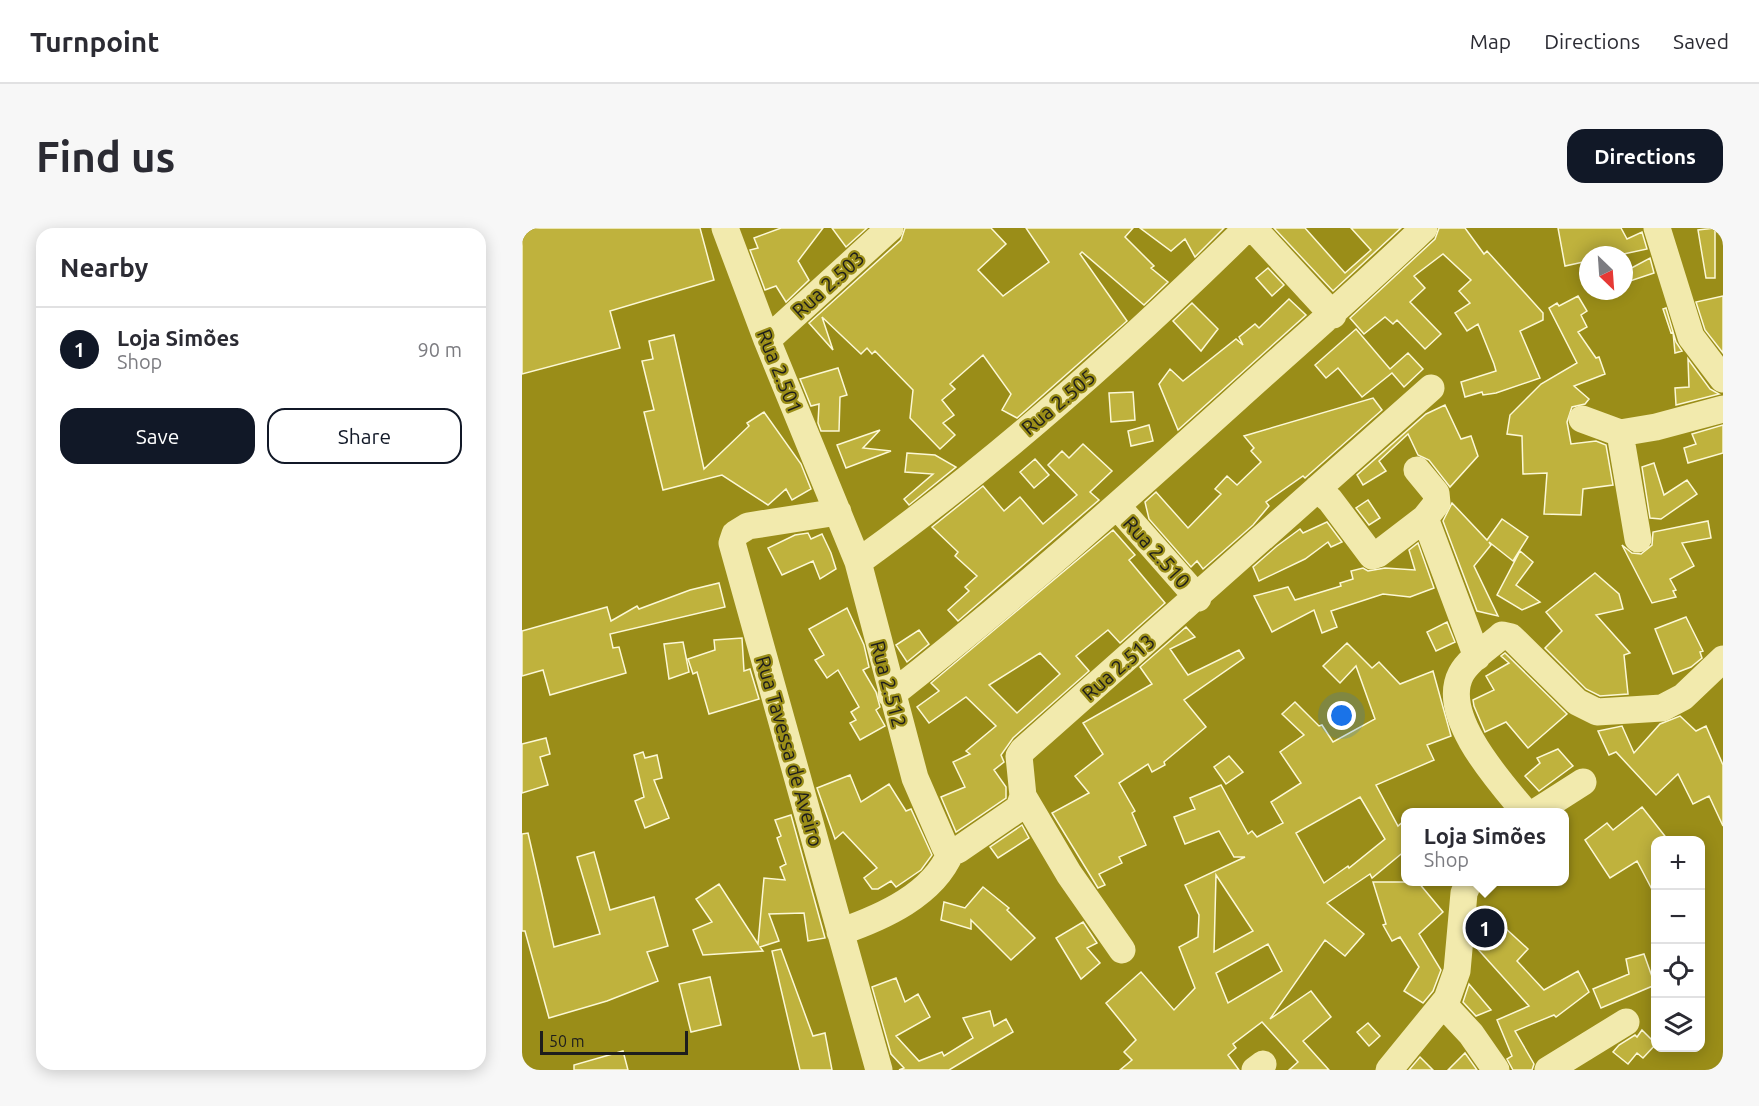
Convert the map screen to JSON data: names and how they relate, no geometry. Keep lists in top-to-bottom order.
{
  "streets": {
    "street": [
      "Rua 2.503",
      "Rua 2.501",
      "Rua 2.505",
      "Rua 2.510",
      "Rua 2.513",
      "Rua 2.512",
      "Rua Tavessa de Aveiro"
    ]
  },
  "crossings": [
    ["Rua 2.503", "Rua 2.501"],
    ["Rua 2.501", "Rua 2.512"],
    ["Rua 2.501", "Rua Tavessa de Aveiro"],
    ["Rua 2.505", "Rua 2.512"],
    ["Rua 2.510", "Rua 2.513"],
    ["Rua 2.512", "Rua Tavessa de Aveiro"]
  ],
  "scale_bar": "50 m",
  "north": "bottom right",
  "page": {
    "header": "Turnpoint",
    "nav": ["Map", "Directions", "Saved"],
    "buttons": [
      "Directions",
      ["Save", "Share"]
    ],
    "title": "Find us",
    "heading": "Nearby",
    "list": [
      {
        "mark": "1",
        "name": "Loja Simões",
        "note": "Shop",
        "value": "90 m"
      }
    ],
    "popup": ["Loja Simões", "Shop"],
    "map_buttons": ["+", "−"],
    "pins": "1",
    "scale": "50 m"
  }
}
